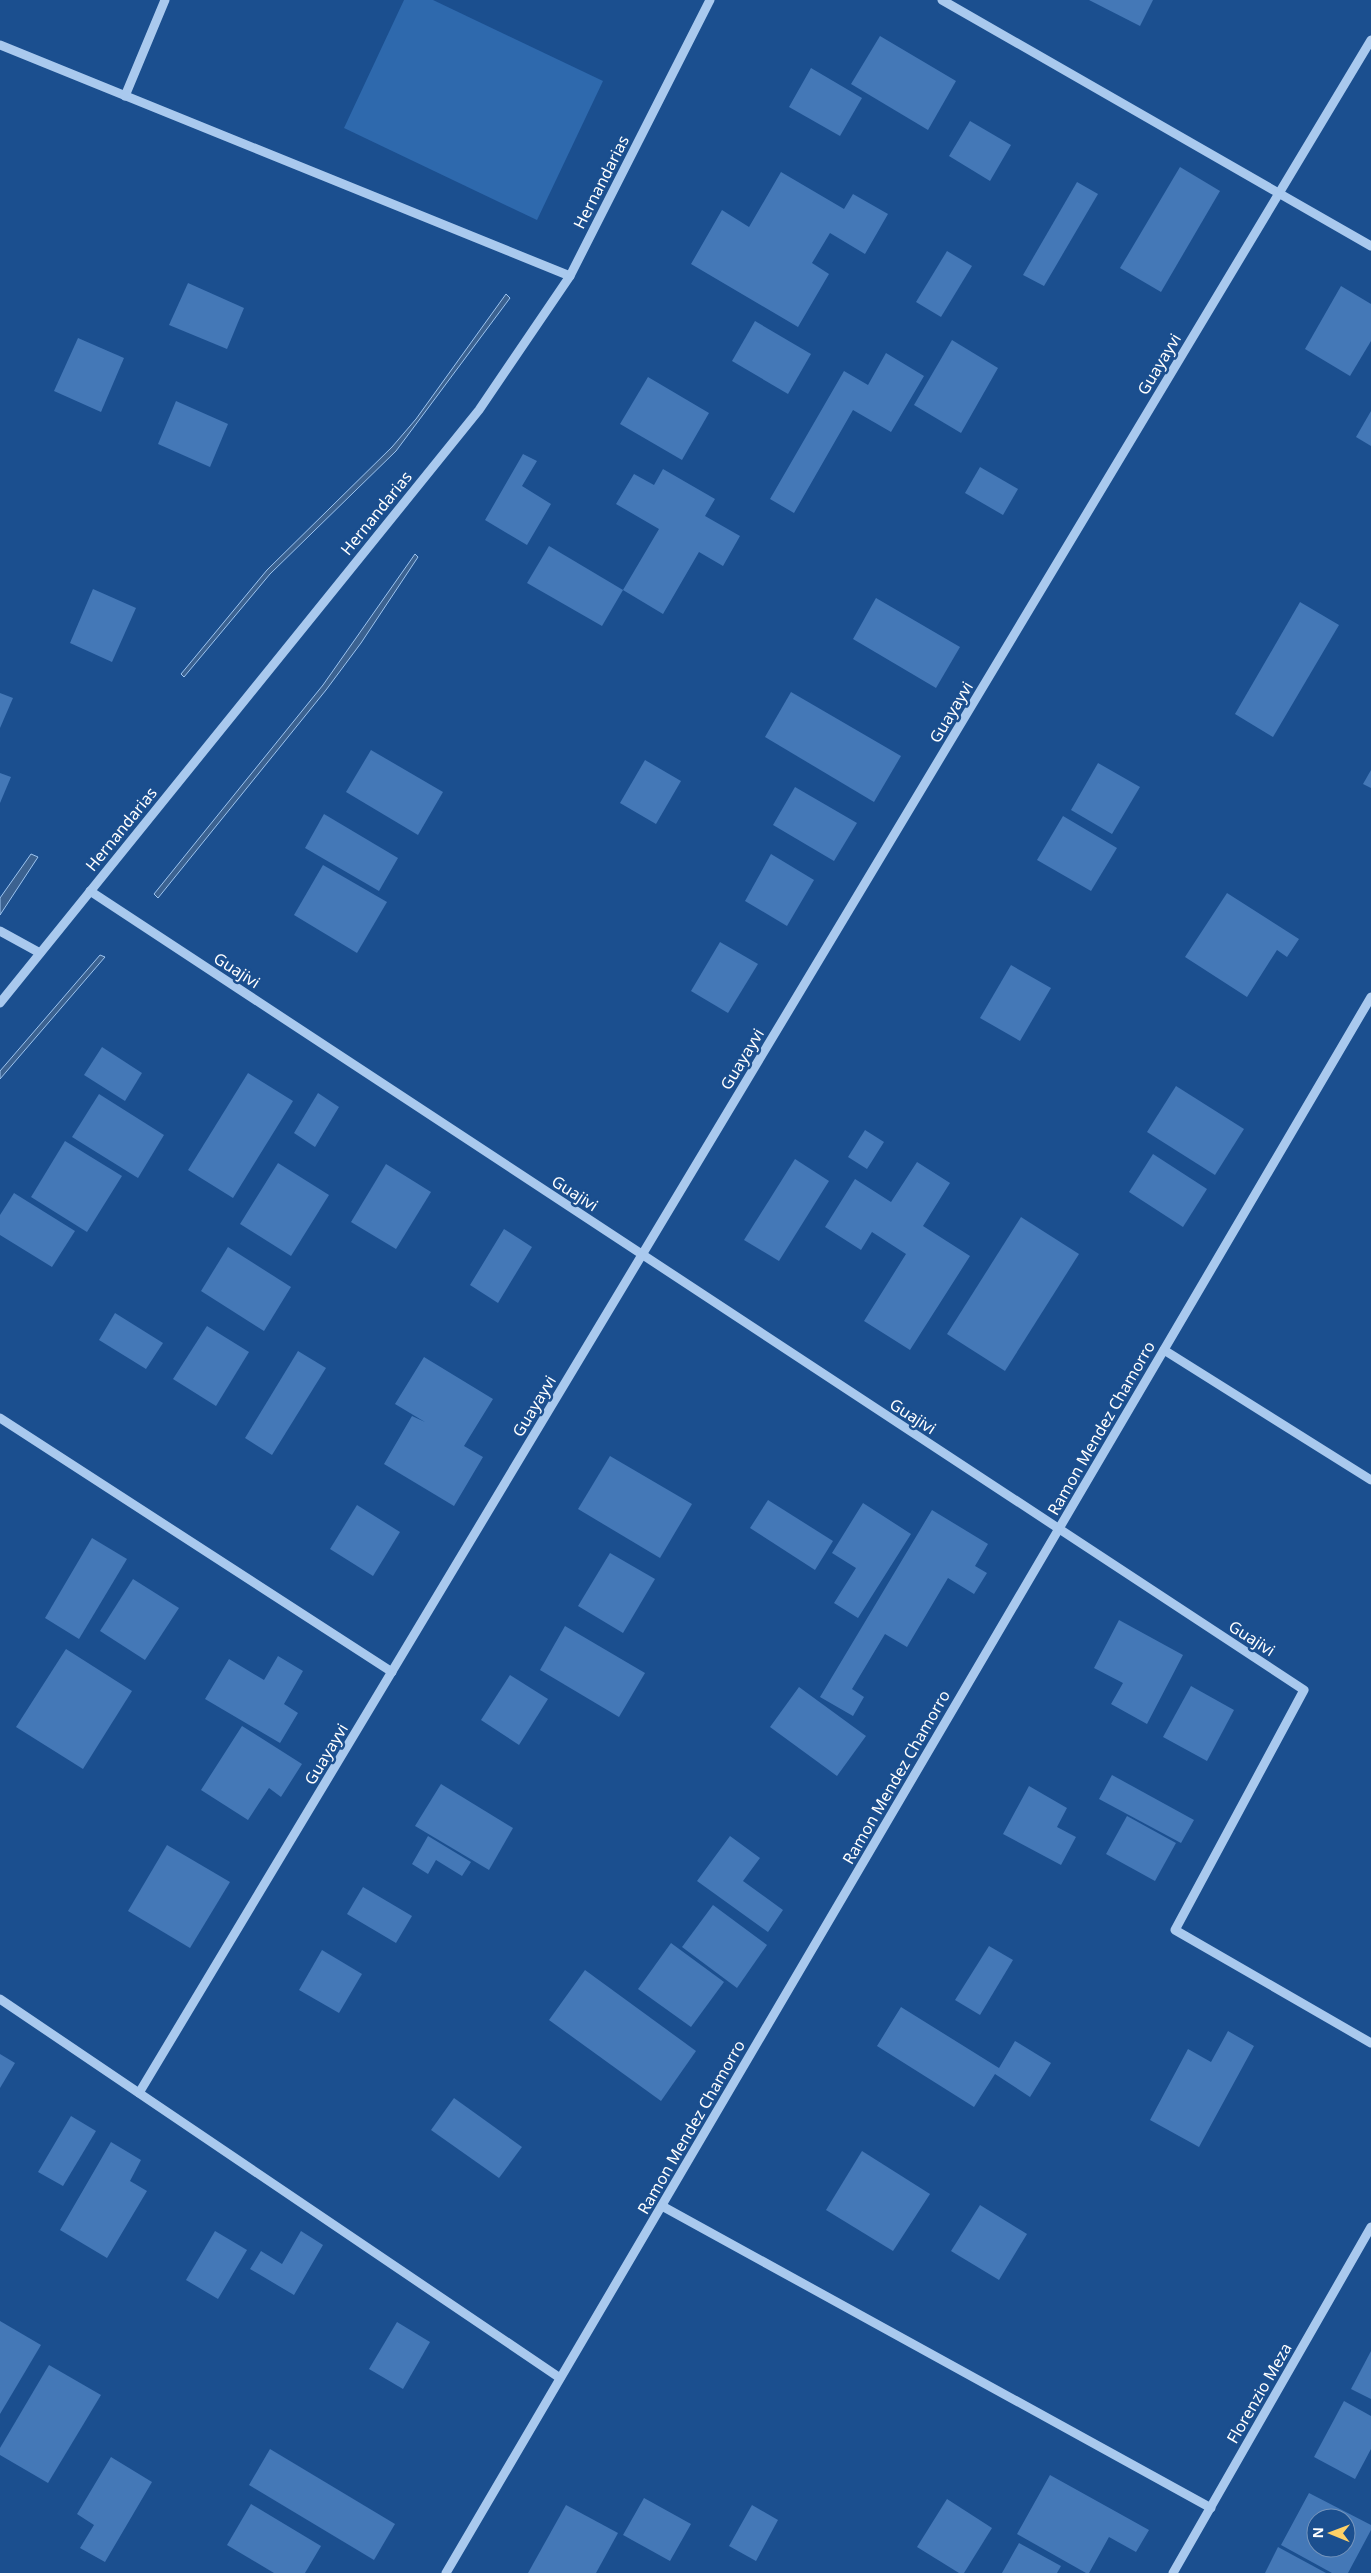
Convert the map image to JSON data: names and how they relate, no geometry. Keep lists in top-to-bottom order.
{
  "streets": {
    "street": [
      "Hernandarias",
      "Guayayvi",
      "Guajivi",
      "Ramon Mendez Chamorro",
      "Florenzio Meza"
    ]
  },
  "crossings": [
    ["Hernandarias", "Guajivi"],
    ["Guayayvi", "Guajivi"],
    ["Guajivi", "Ramon Mendez Chamorro"]
  ],
  "north": "left"
}
